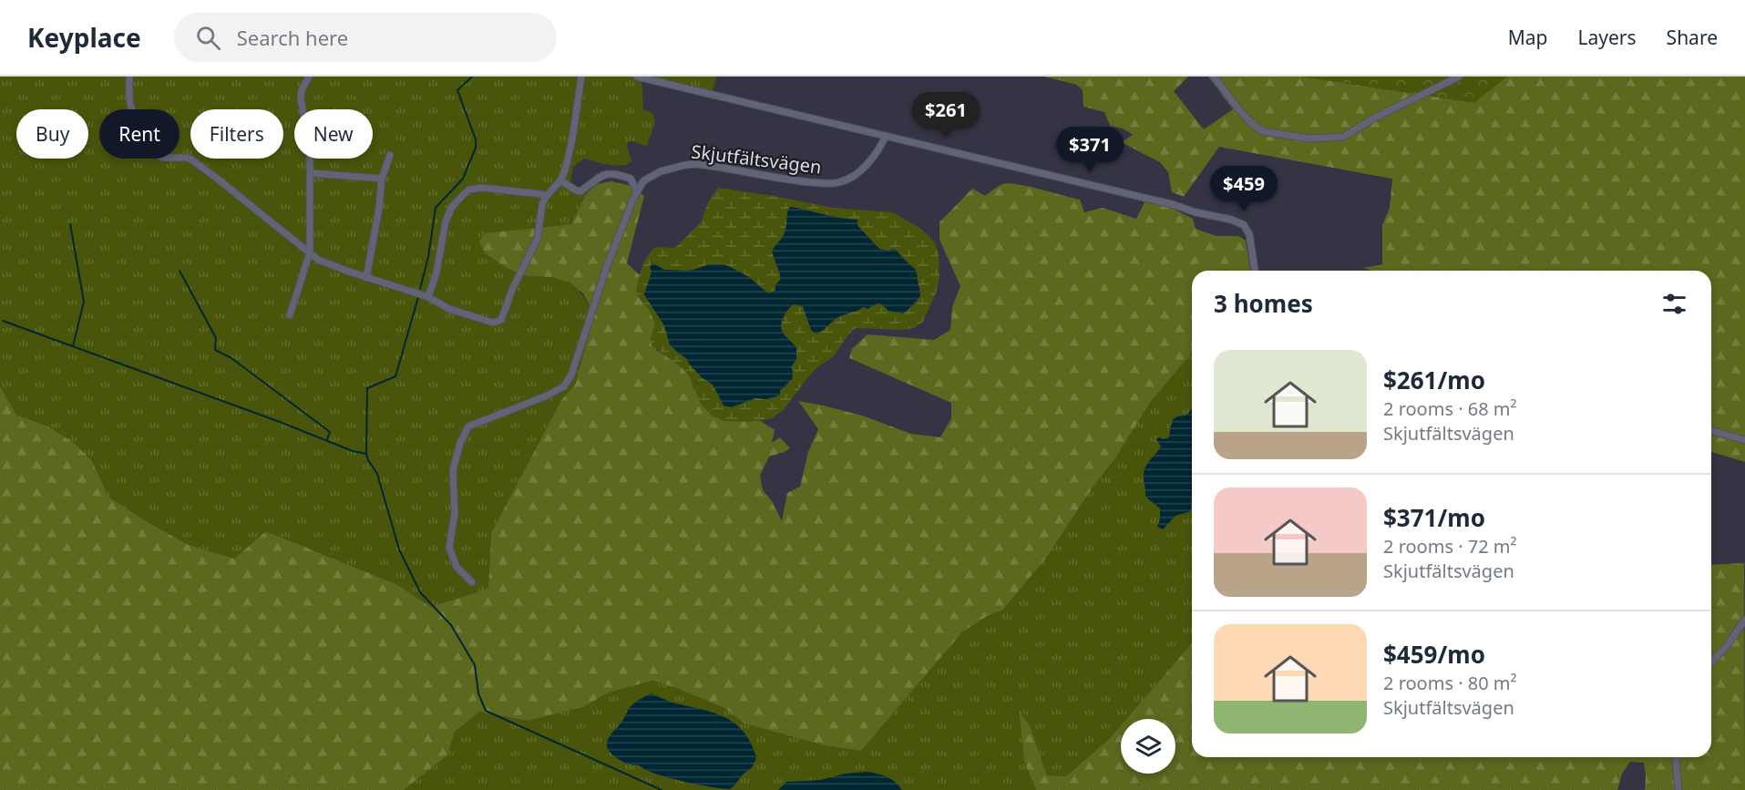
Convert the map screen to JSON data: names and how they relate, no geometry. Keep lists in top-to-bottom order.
{
  "streets": {
    "street": ["Skjutfältsvägen"]
  },
  "page": {
    "header": "Keyplace",
    "search": "Search here",
    "nav": ["Map", "Layers", "Share"],
    "price": ["$261", "$371", "$459"],
    "chip": [
      "Buy",
      "Rent",
      "Filters",
      "New"
    ],
    "heading": "3 homes",
    "list": [
      {
        "name": "$261/mo",
        "note": "2 rooms · 68 m² · Skjutfältsvägen"
      },
      {
        "name": "$371/mo",
        "note": "2 rooms · 72 m² · Skjutfältsvägen"
      },
      {
        "name": "$459/mo",
        "note": "2 rooms · 80 m² · Skjutfältsvägen"
      }
    ]
  }
}
